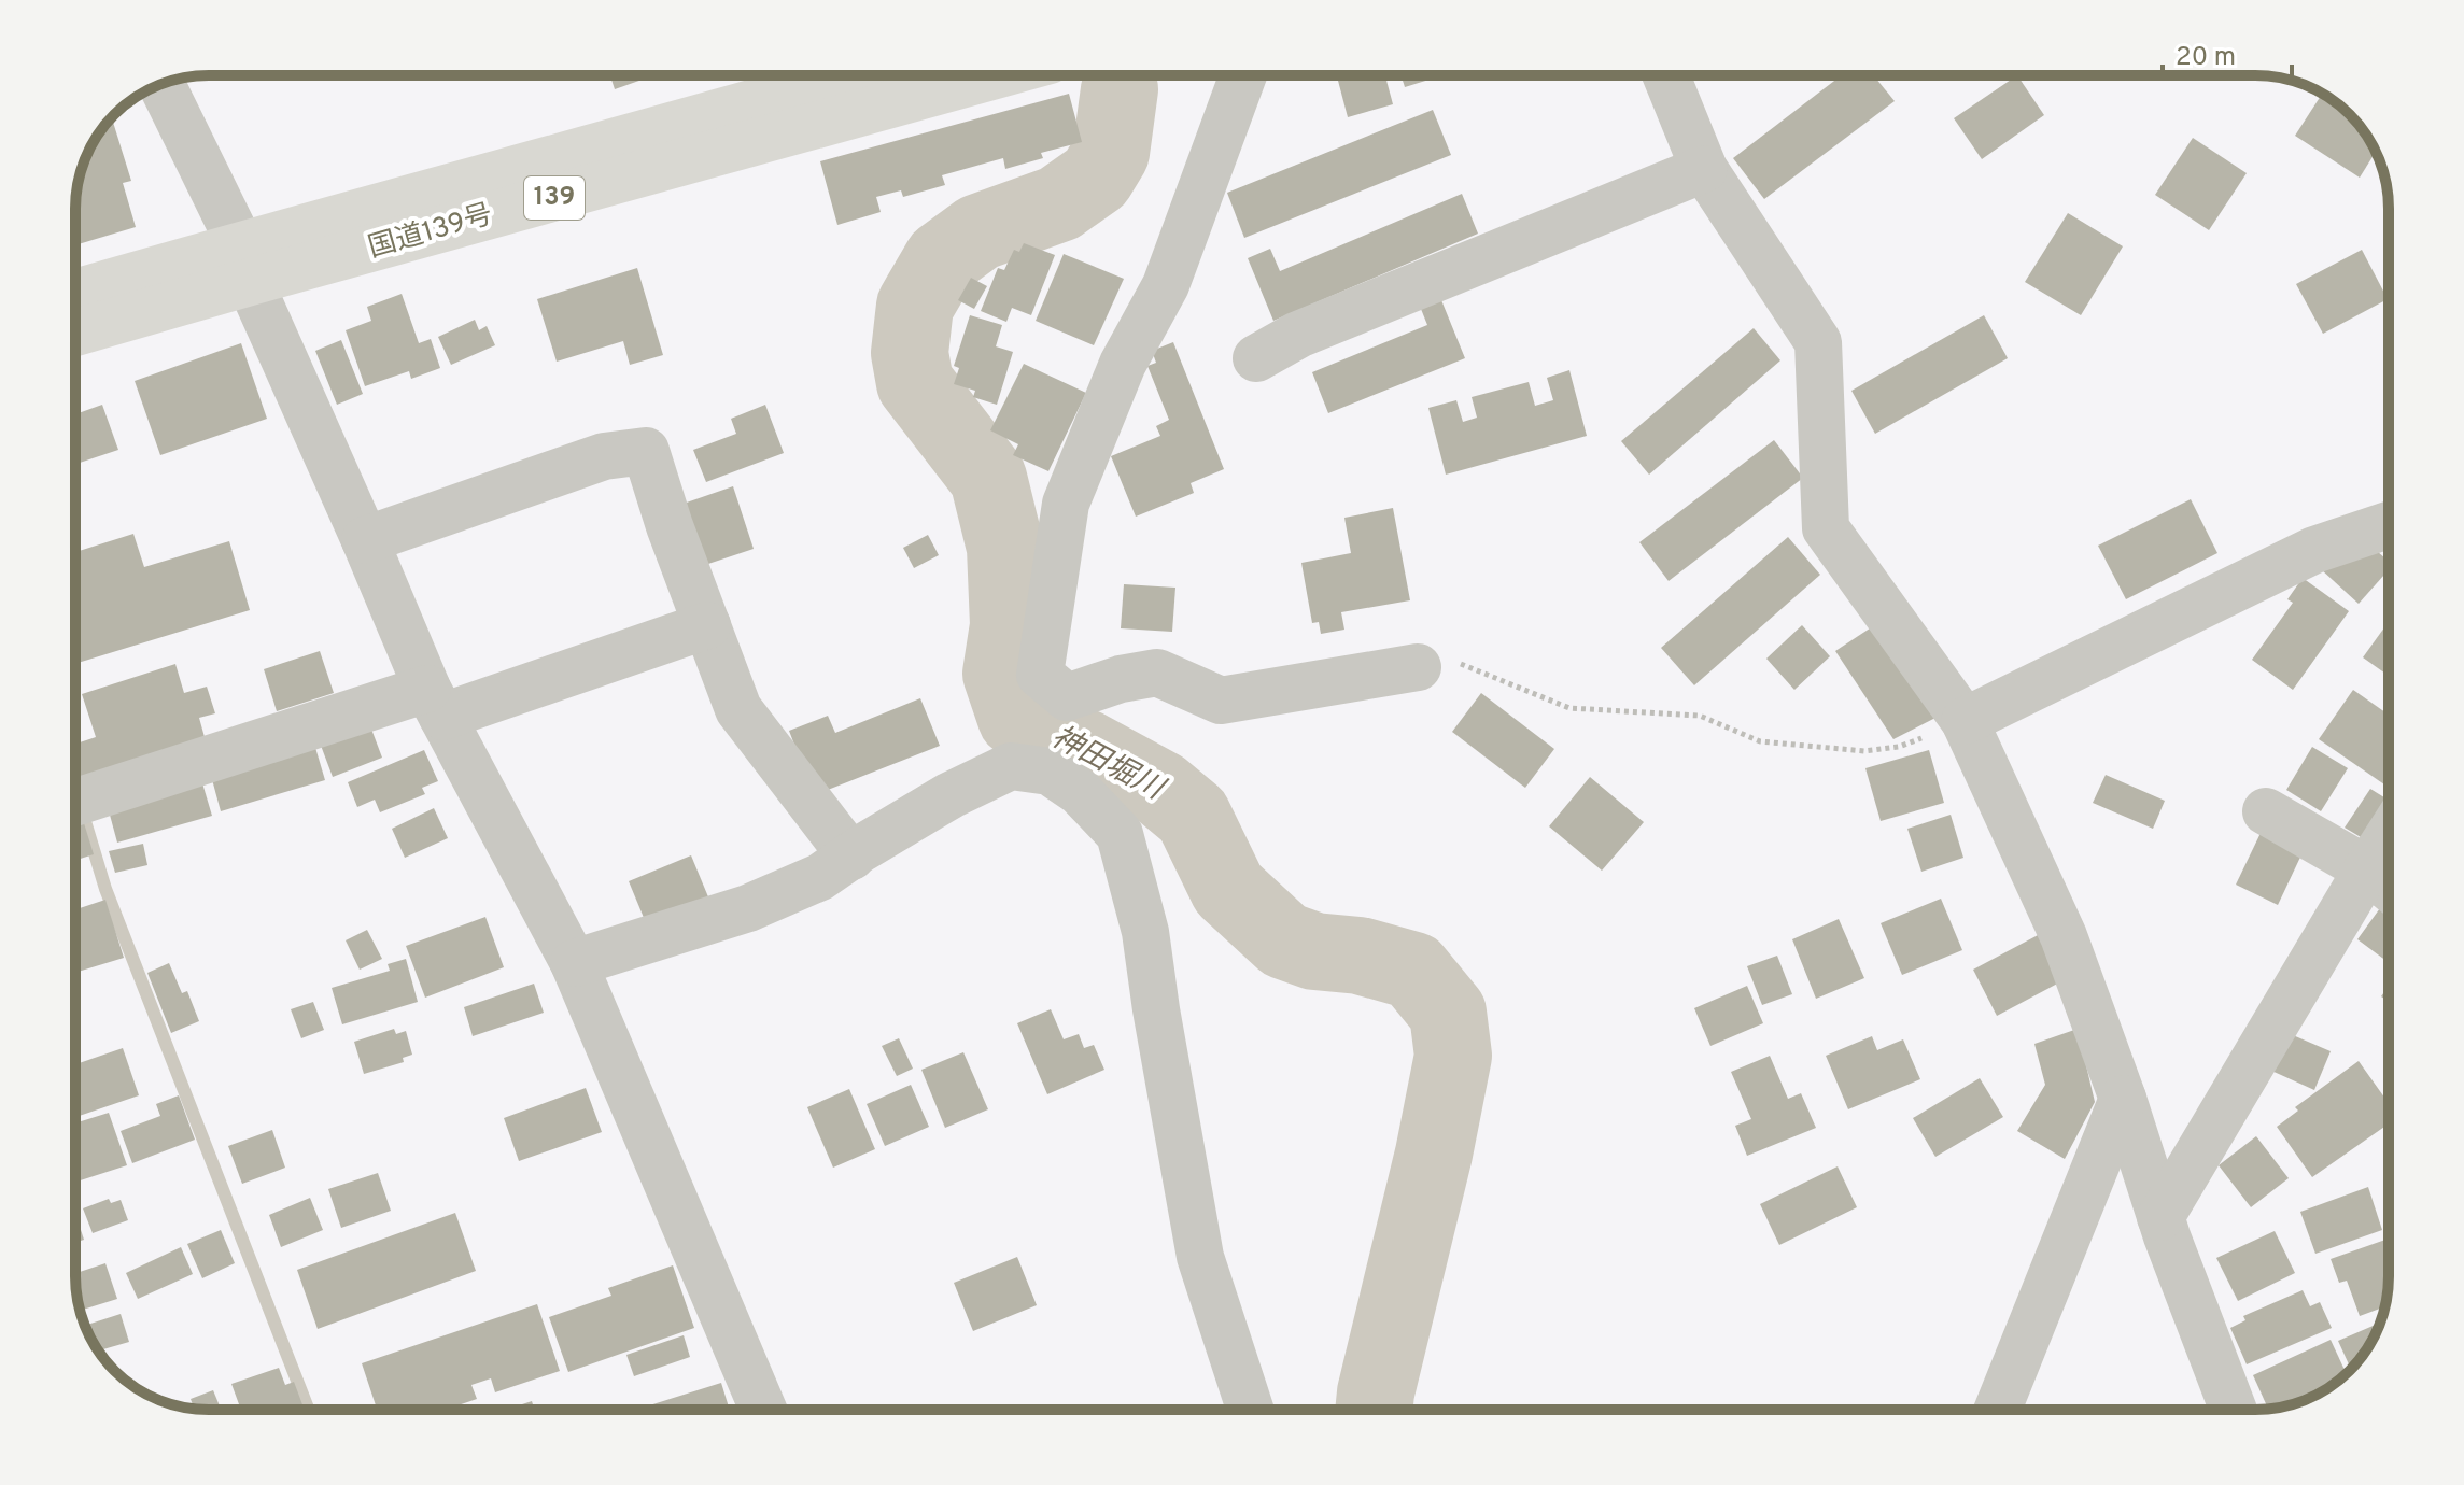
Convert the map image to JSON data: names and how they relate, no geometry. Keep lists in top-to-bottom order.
{
  "streets": {
    "highway": ["139", "国道139号"]
  },
  "water": ["神田堀川"],
  "scale_bar": "20 m"
}
